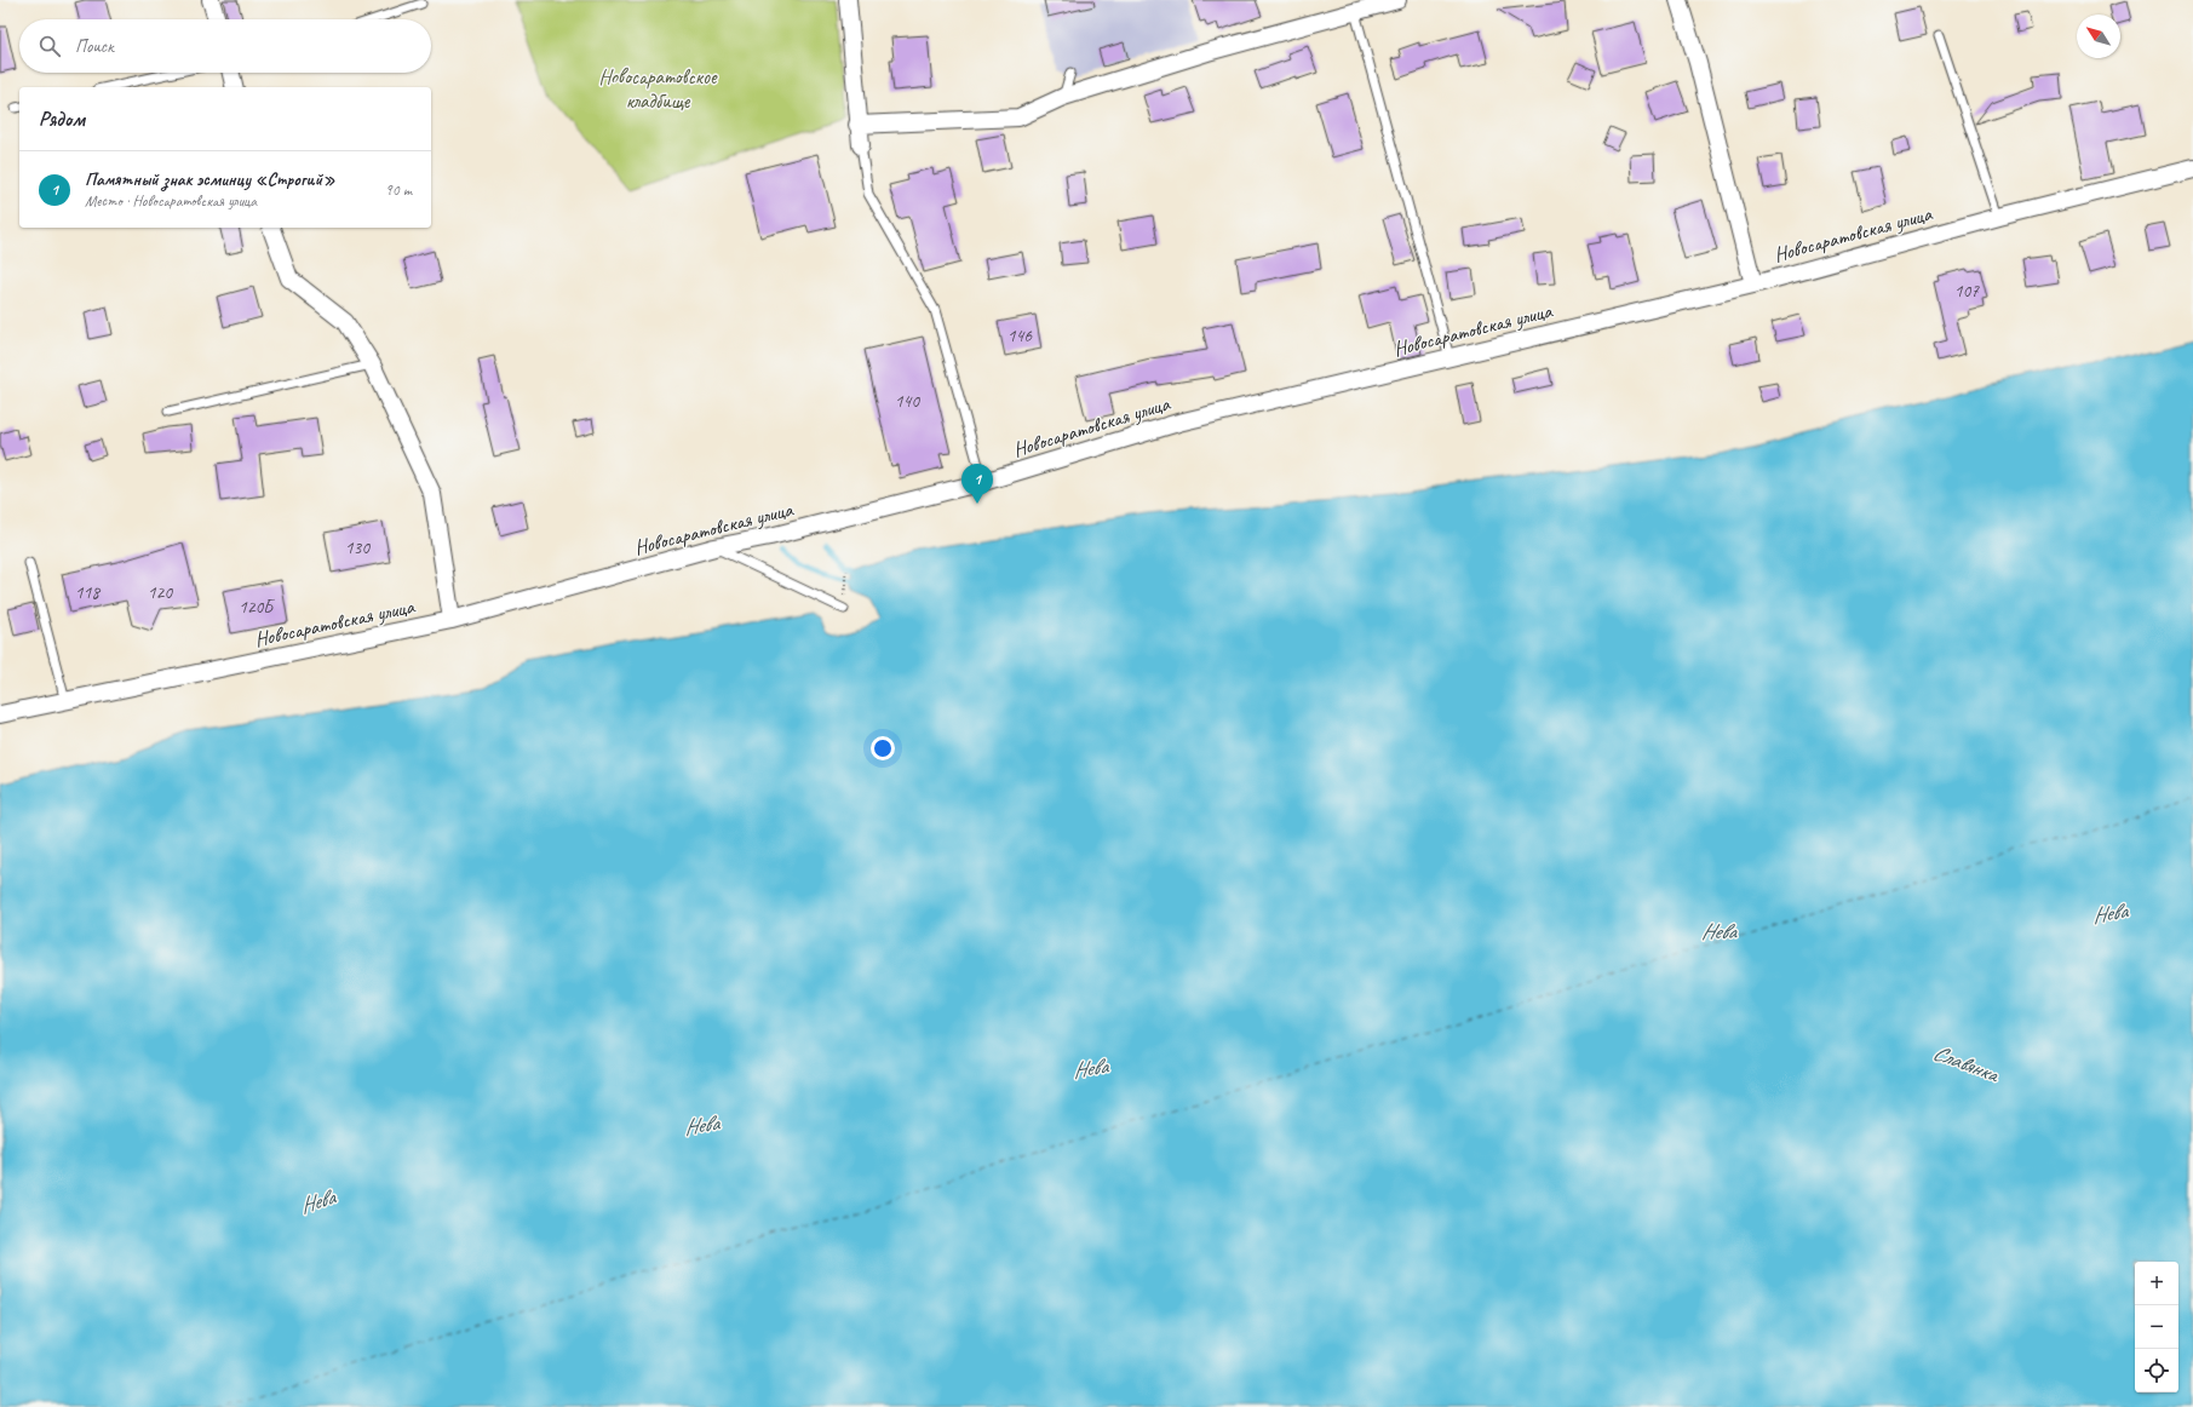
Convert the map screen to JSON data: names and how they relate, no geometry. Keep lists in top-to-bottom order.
{
  "streets": {
    "street": ["Новосаратовская улица"]
  },
  "water": ["Нева", "Славянка"],
  "parks": ["Новосаратовское кладбище"],
  "house_numbers": [
    "107",
    "146",
    "140",
    "130",
    "118",
    "120",
    "120Б"
  ],
  "north": "top left",
  "page": {
    "search": "Поиск",
    "heading": "Рядом",
    "list": [
      {
        "mark": "1",
        "name": "Памятный знак эсминцу «Строгий»",
        "note": "Место · Новосаратовская улица",
        "value": "90 m"
      }
    ],
    "pins": "1",
    "map_buttons": ["+", "−"]
  }
}
